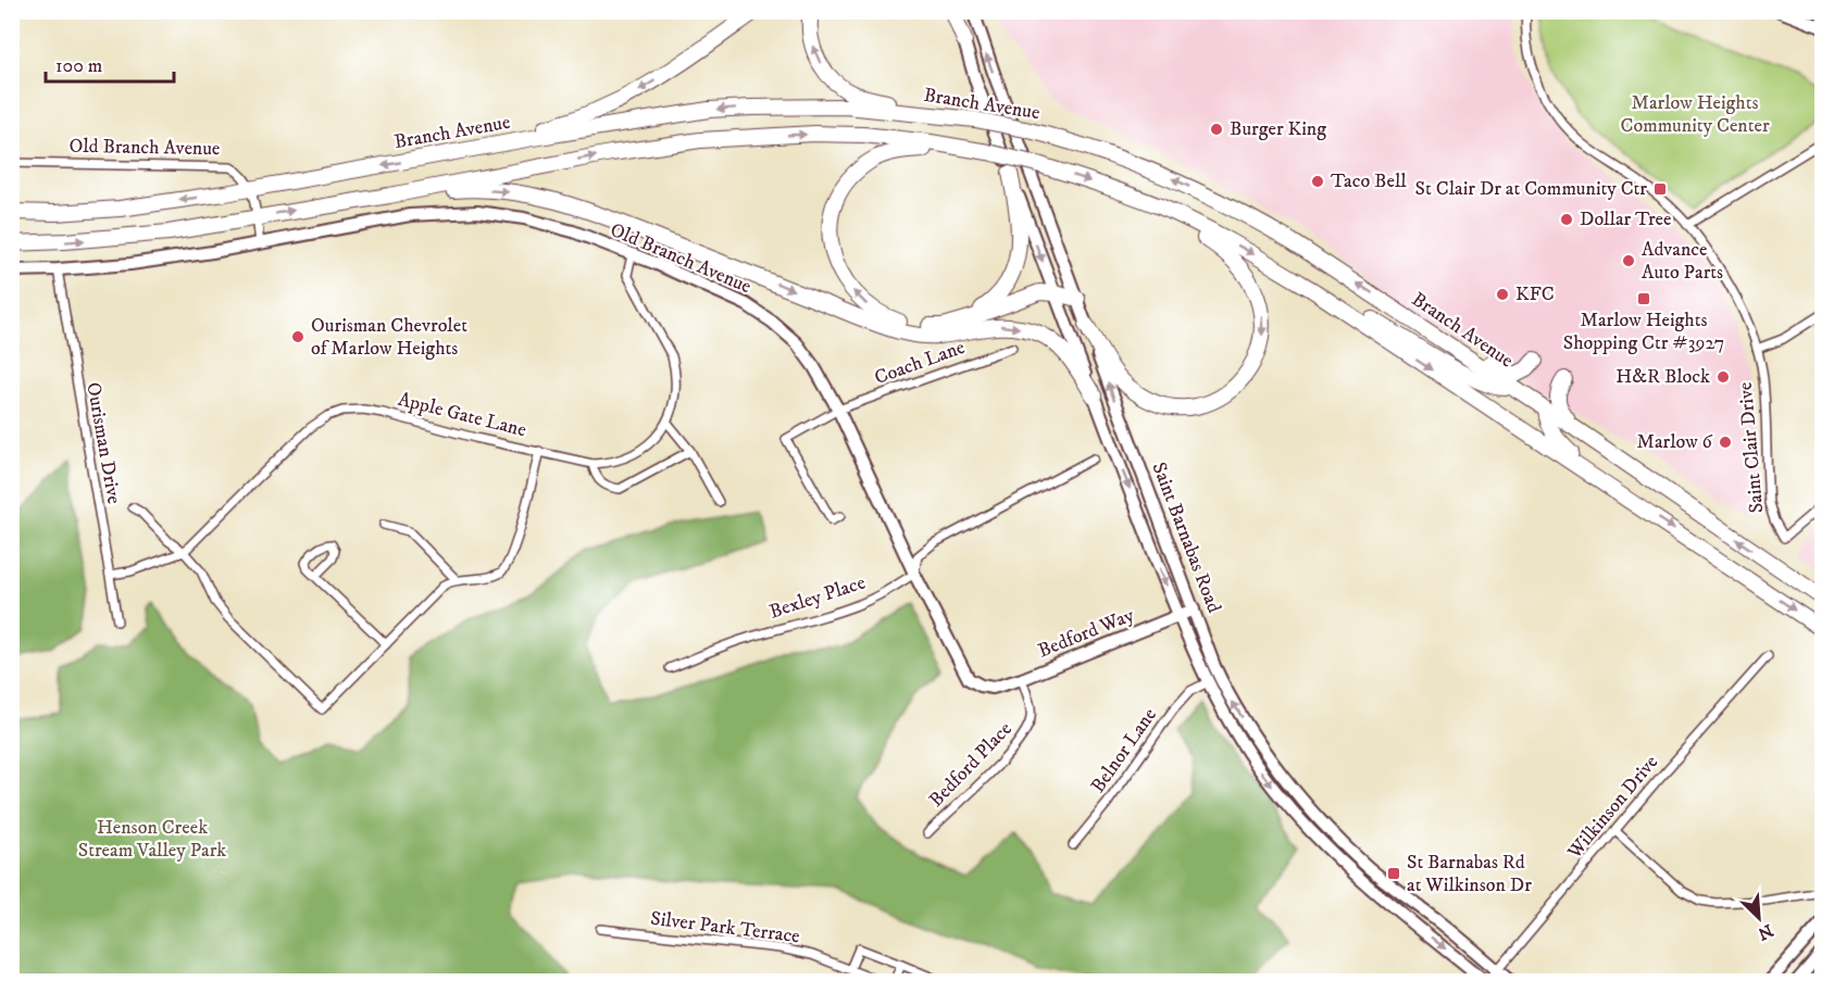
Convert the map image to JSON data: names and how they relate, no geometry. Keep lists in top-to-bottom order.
{
  "streets": {
    "highway": ["Branch Avenue"],
    "main road": ["Old Branch Avenue", "Saint Barnabas Road", "Bedford Way"],
    "street": [
      "Coach Lane",
      "Apple Gate Lane",
      "Ourisman Drive",
      "Saint Clair Drive",
      "Bexley Place",
      "Belnor Lane",
      "Bedford Place",
      "Wilkinson Drive",
      "Silver Park Terrace"
    ]
  },
  "crossings": [
    ["Branch Avenue", "Old Branch Avenue"],
    ["Old Branch Avenue", "Coach Lane"],
    ["Old Branch Avenue", "Ourisman Drive"],
    ["Old Branch Avenue", "Bexley Place"],
    ["Old Branch Avenue", "Bedford Way"],
    ["Apple Gate Lane", "Ourisman Drive"],
    ["Saint Barnabas Road", "Bedford Way"],
    ["Saint Barnabas Road", "Belnor Lane"],
    ["Saint Barnabas Road", "Wilkinson Drive"],
    ["Bedford Way", "Bedford Place"]
  ],
  "parks": ["Marlow Heights Community Center", "Henson Creek Stream Valley Park"],
  "places": {
    "other": [
      "Burger King",
      "Taco Bell",
      "Dollar Tree",
      "Advance Auto Parts",
      "KFC",
      "Ourisman Chevrolet of Marlow Heights",
      "H&R Block",
      "Marlow 6"
    ],
    "transit": ["St Clair Dr at Community Ctr", "Marlow Heights Shopping Ctr #3927", "St Barnabas Rd at Wilkinson Dr"]
  },
  "scale_bar": "100 m",
  "north": "bottom right"
}
